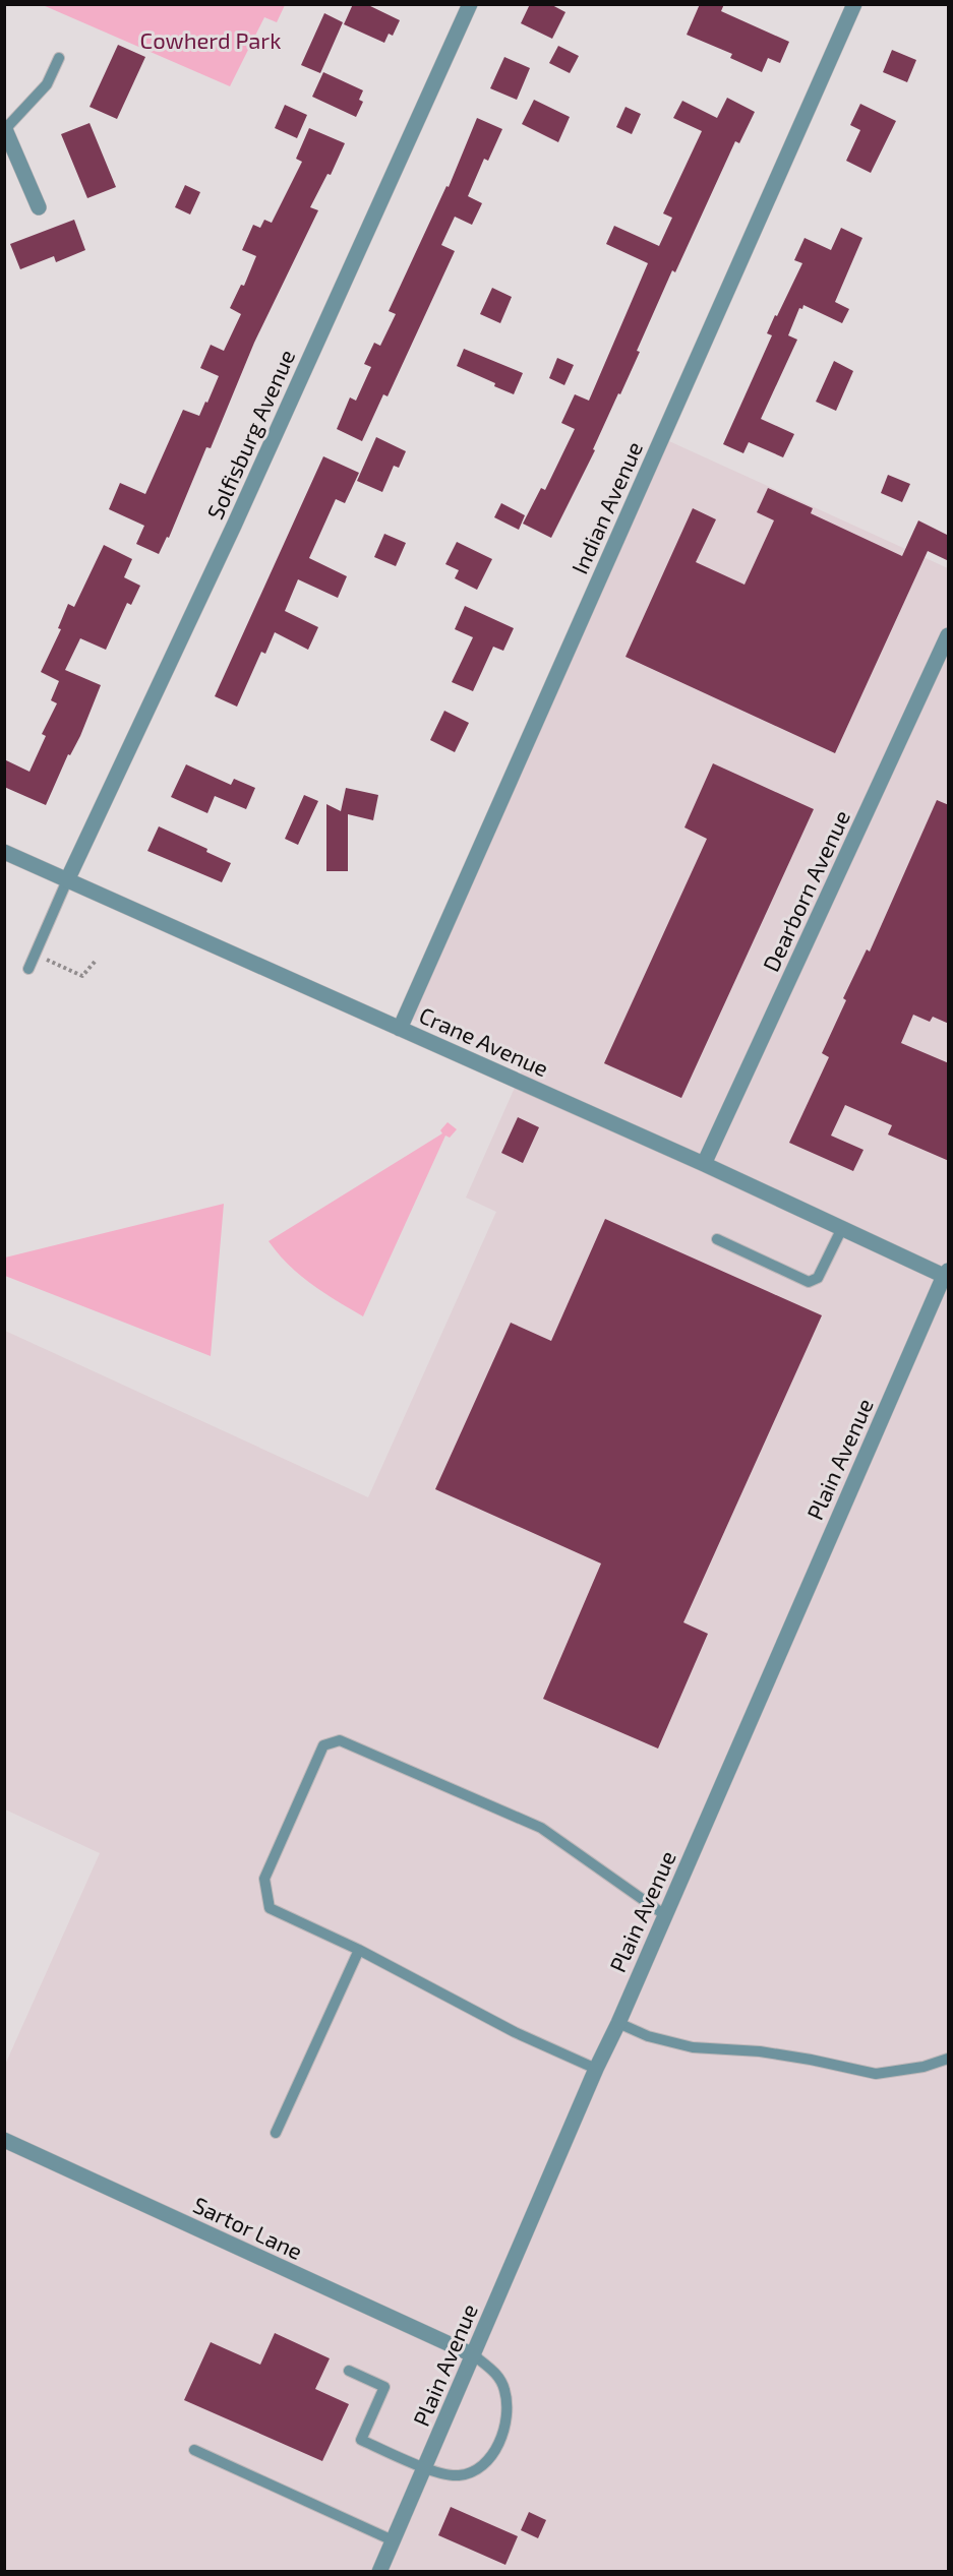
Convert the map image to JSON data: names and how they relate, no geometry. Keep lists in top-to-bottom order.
{
  "streets": {
    "street": [
      "Solfisburg Avenue",
      "Indian Avenue",
      "Dearborn Avenue",
      "Crane Avenue",
      "Plain Avenue",
      "Sartor Lane"
    ]
  },
  "crossings": [
    ["Solfisburg Avenue", "Crane Avenue"],
    ["Indian Avenue", "Crane Avenue"],
    ["Dearborn Avenue", "Crane Avenue"],
    ["Crane Avenue", "Plain Avenue"],
    ["Plain Avenue", "Sartor Lane"]
  ],
  "parks": ["Cowherd Park"]
}
